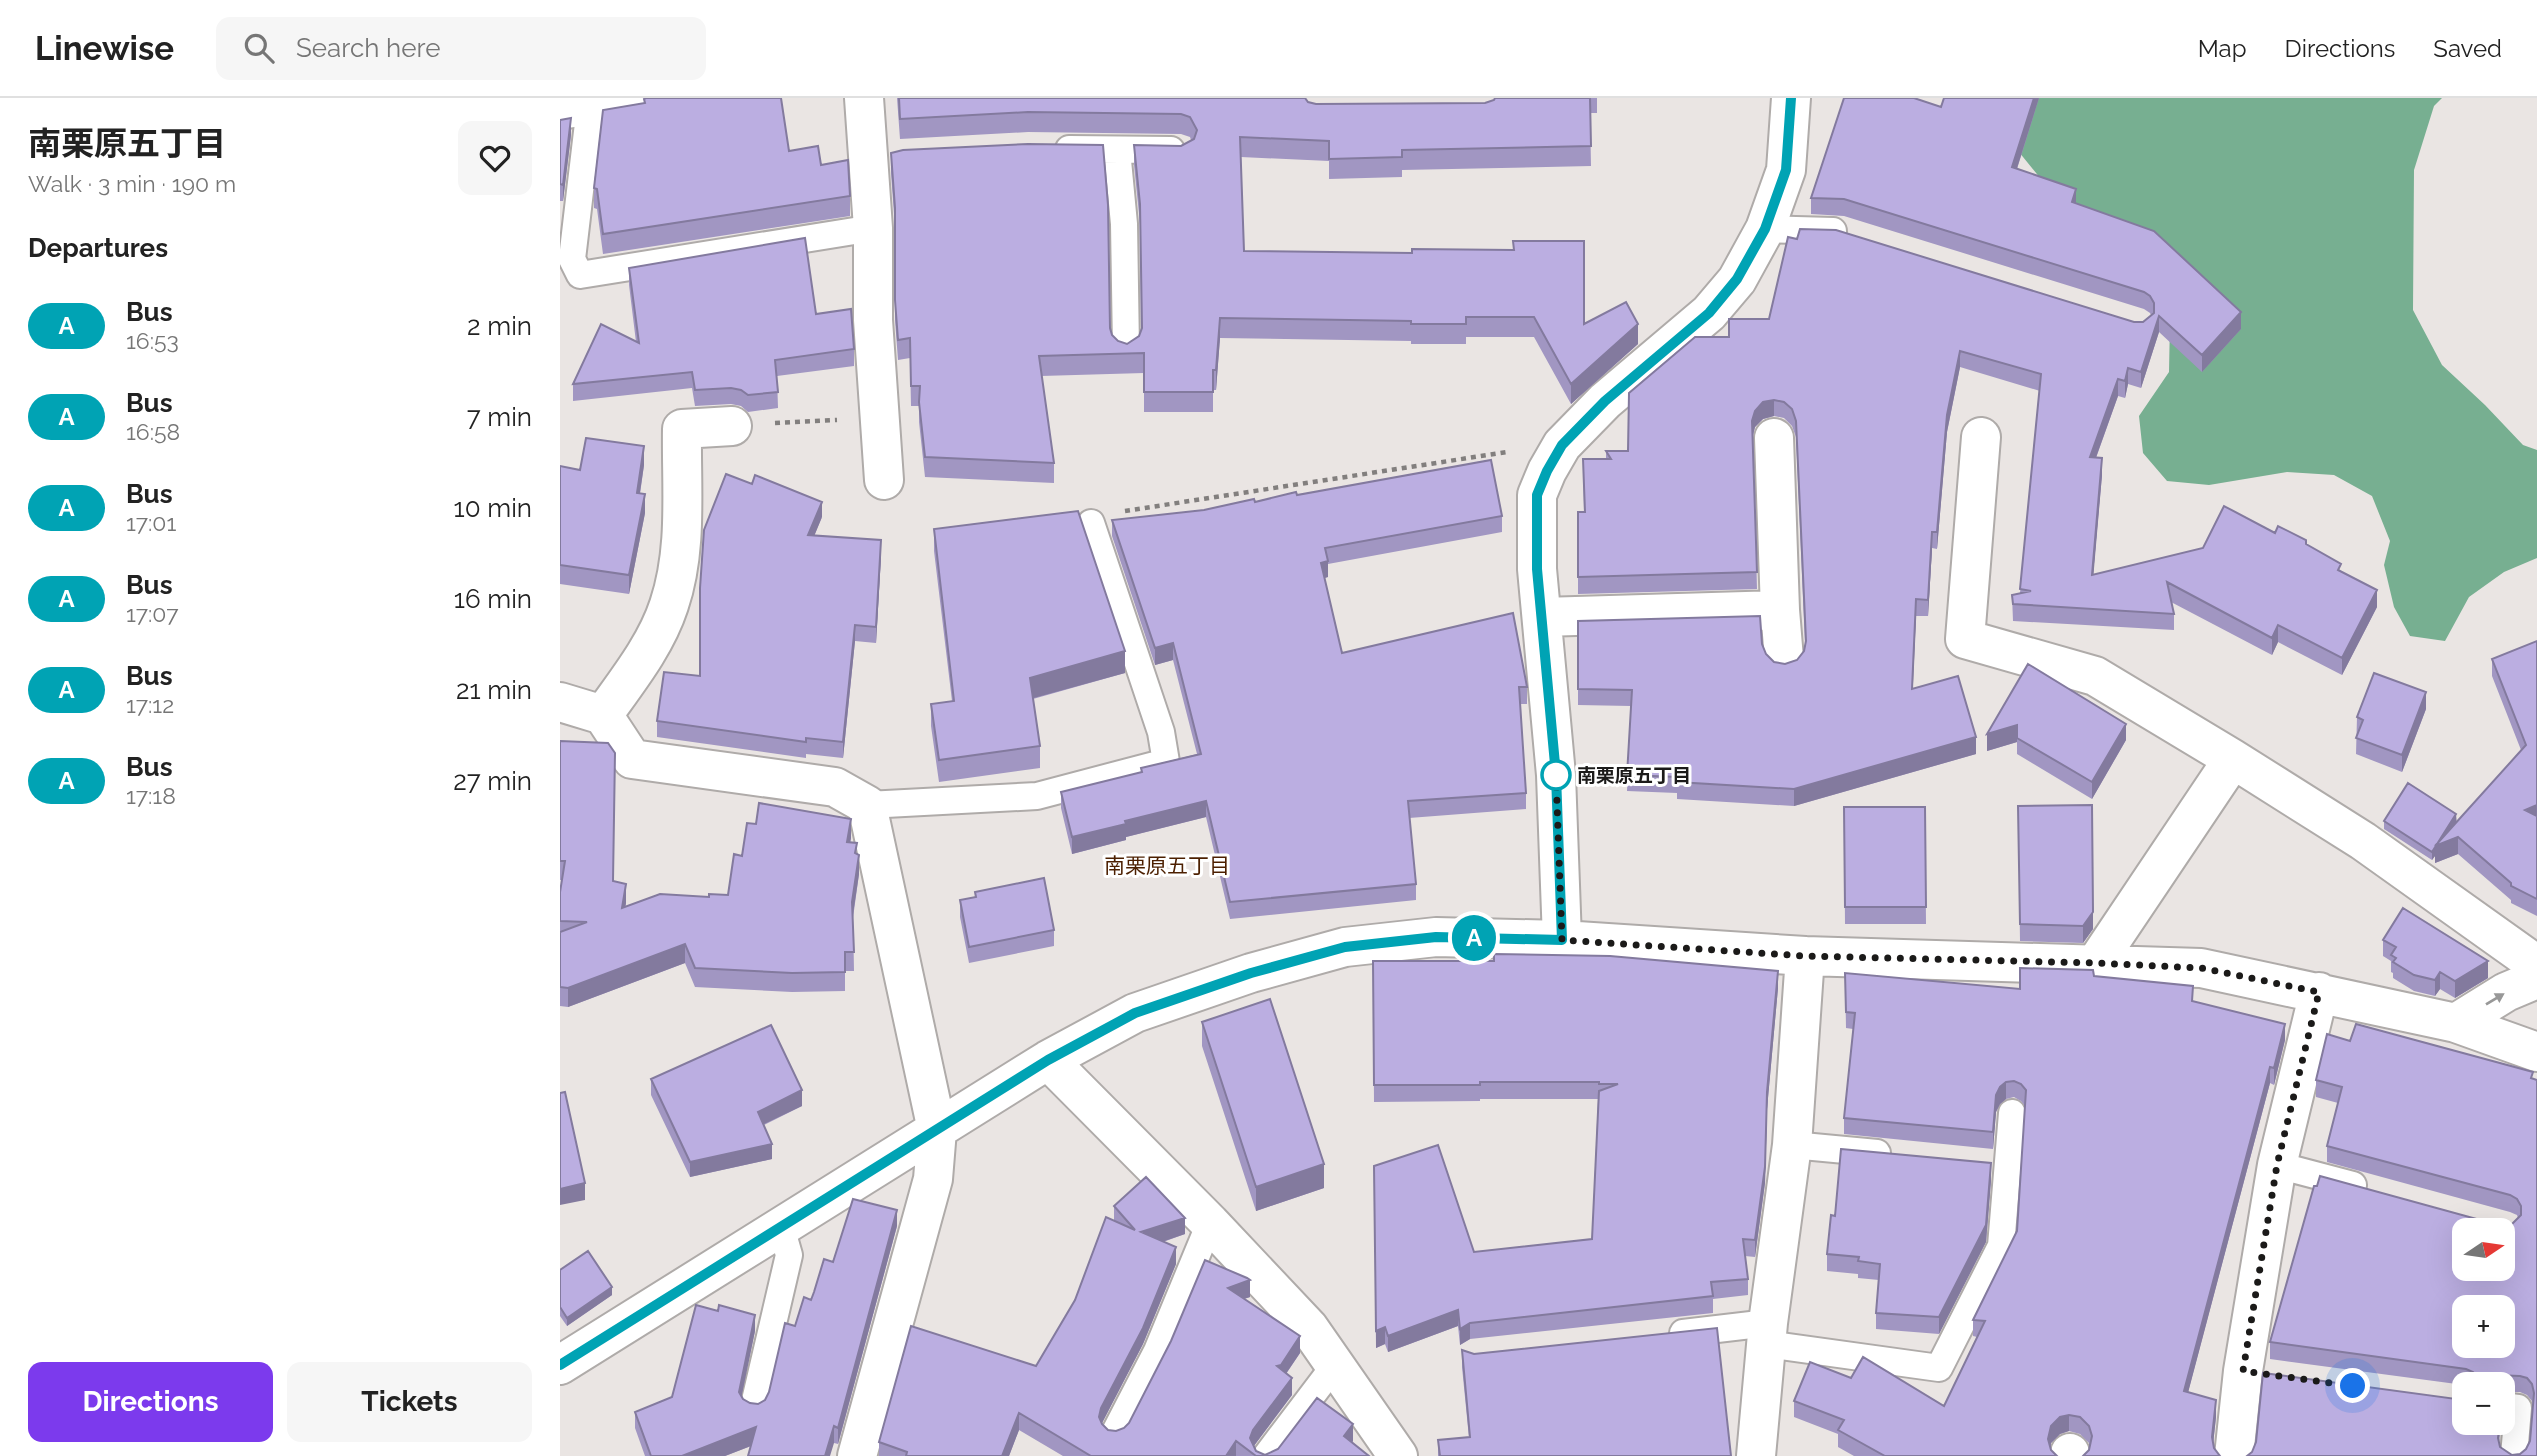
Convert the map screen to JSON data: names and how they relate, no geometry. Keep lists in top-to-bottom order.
{
  "districts": ["南栗原五丁目"],
  "places": ["南栗原五丁目"],
  "lines": ["bus line A"],
  "north": "right",
  "page": {
    "header": "Linewise",
    "search": "Search here",
    "nav": ["Map", "Directions", "Saved"],
    "heading": [
      ["南栗原五丁目", "Walk · 3 min · 190 m"],
      "Departures"
    ],
    "on_map": "A",
    "list": [
      {
        "mark": "A",
        "name": "Bus",
        "note": "16:53",
        "value": "2 min"
      },
      {
        "mark": "A",
        "name": "Bus",
        "note": "16:58",
        "value": "7 min"
      },
      {
        "mark": "A",
        "name": "Bus",
        "note": "17:01",
        "value": "10 min"
      },
      {
        "mark": "A",
        "name": "Bus",
        "note": "17:07",
        "value": "16 min"
      },
      {
        "mark": "A",
        "name": "Bus",
        "note": "17:12",
        "value": "21 min"
      },
      {
        "mark": "A",
        "name": "Bus",
        "note": "17:18",
        "value": "27 min"
      }
    ],
    "map_buttons": ["+", "−"],
    "buttons": ["Directions", "Tickets"]
  }
}
